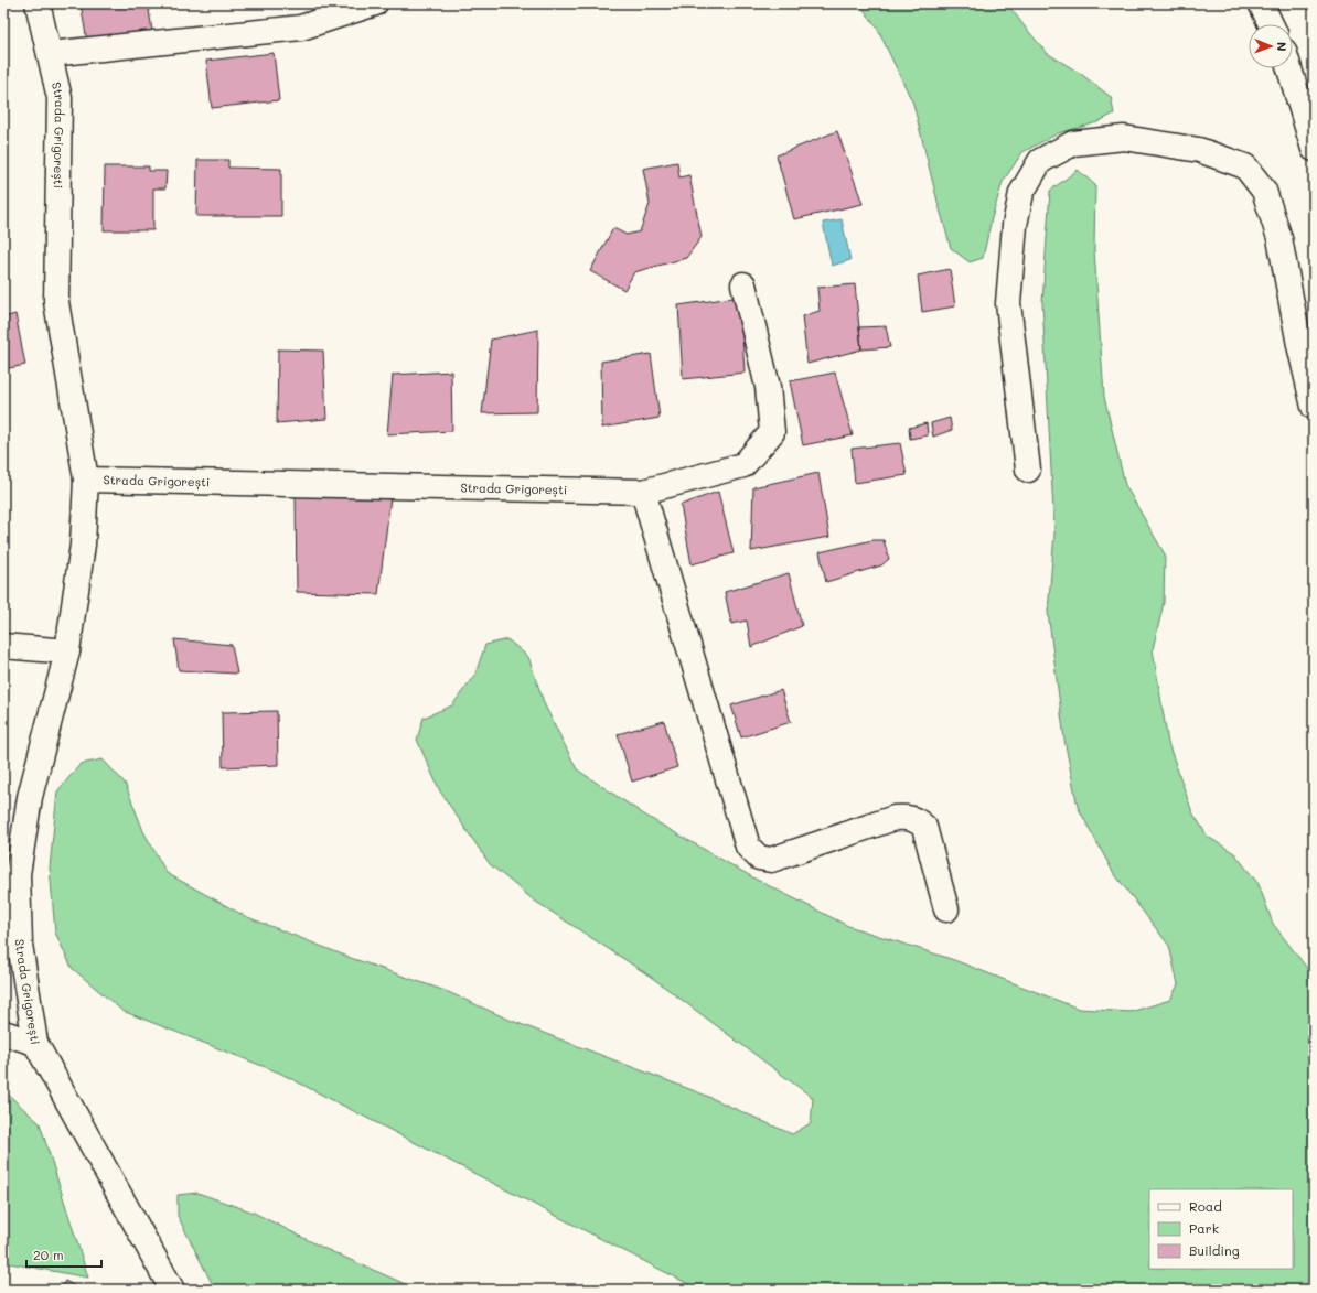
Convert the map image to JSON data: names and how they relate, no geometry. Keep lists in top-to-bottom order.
{
  "streets": {
    "street": ["Strada Grigorești"]
  },
  "legend": ["Road", "Park", "Building"],
  "scale_bar": "20 m",
  "north": "right"
}
